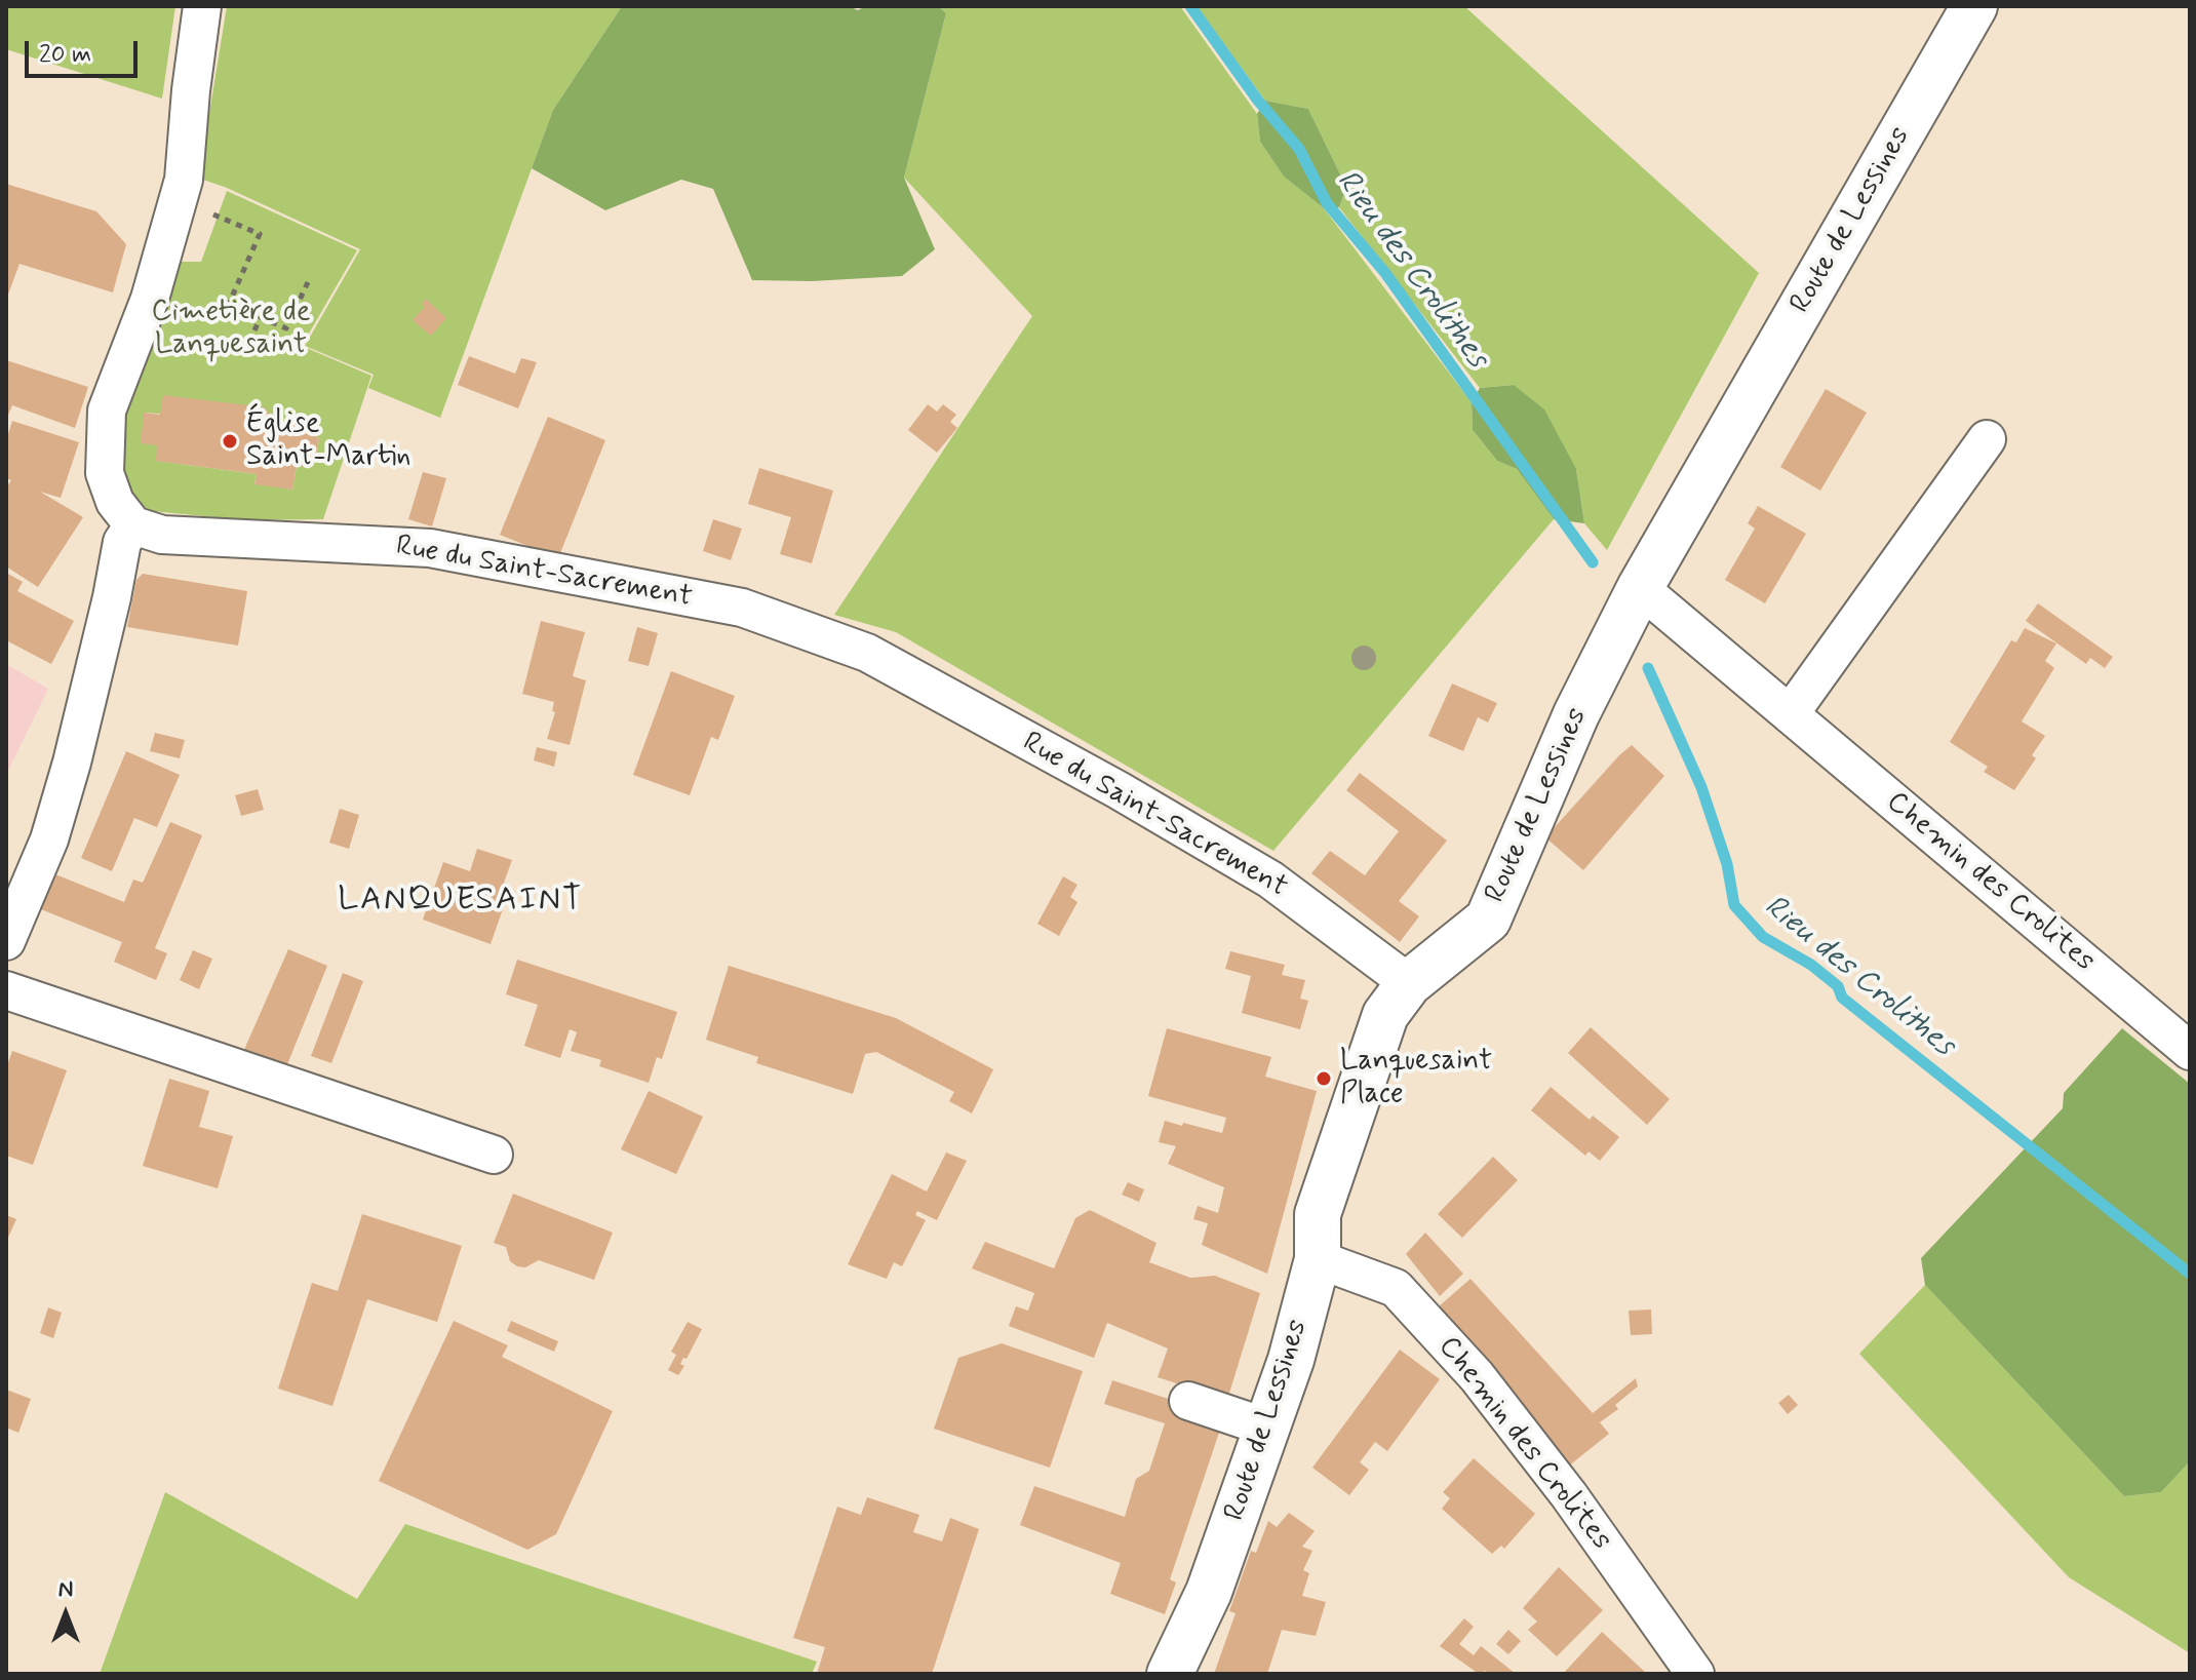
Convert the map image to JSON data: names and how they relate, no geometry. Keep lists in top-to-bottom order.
{
  "streets": {
    "main road": ["Route de Lessines"],
    "street": ["Rue du Saint-Sacrement", "Chemin des Crolites"]
  },
  "crossings": [
    ["Route de Lessines", "Rue du Saint-Sacrement"],
    ["Route de Lessines", "Chemin des Crolites"]
  ],
  "districts": ["LANQUESAINT"],
  "water": ["Rieu des Crolithes"],
  "parks": ["Cimetière de Lanquesaint"],
  "places": ["Église Saint-Martin", "Lanquesaint Place"],
  "scale_bar": "20 m",
  "north": "top"
}
